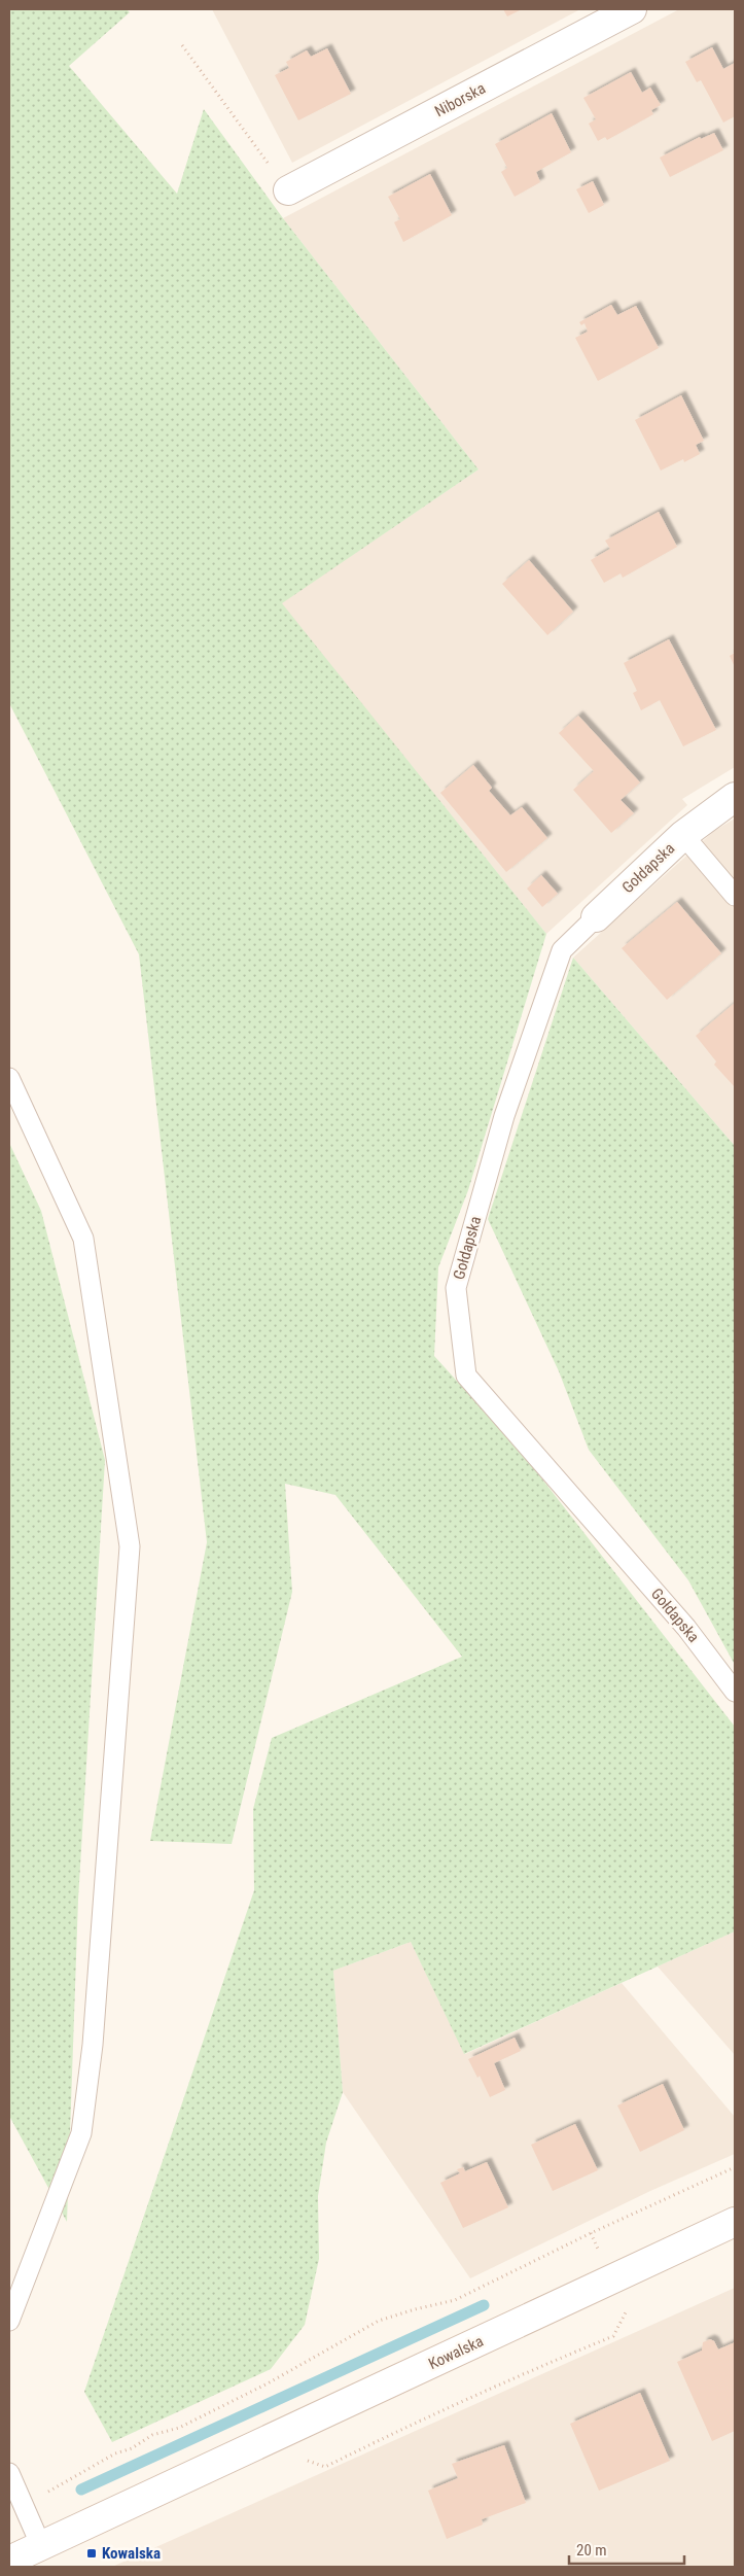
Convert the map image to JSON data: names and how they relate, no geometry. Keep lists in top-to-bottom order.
{
  "streets": {
    "street": ["Niborska", "Gołdapska", "Kowalska"]
  },
  "places": {
    "transit": ["Kowalska"]
  },
  "scale_bar": "20 m"
}
